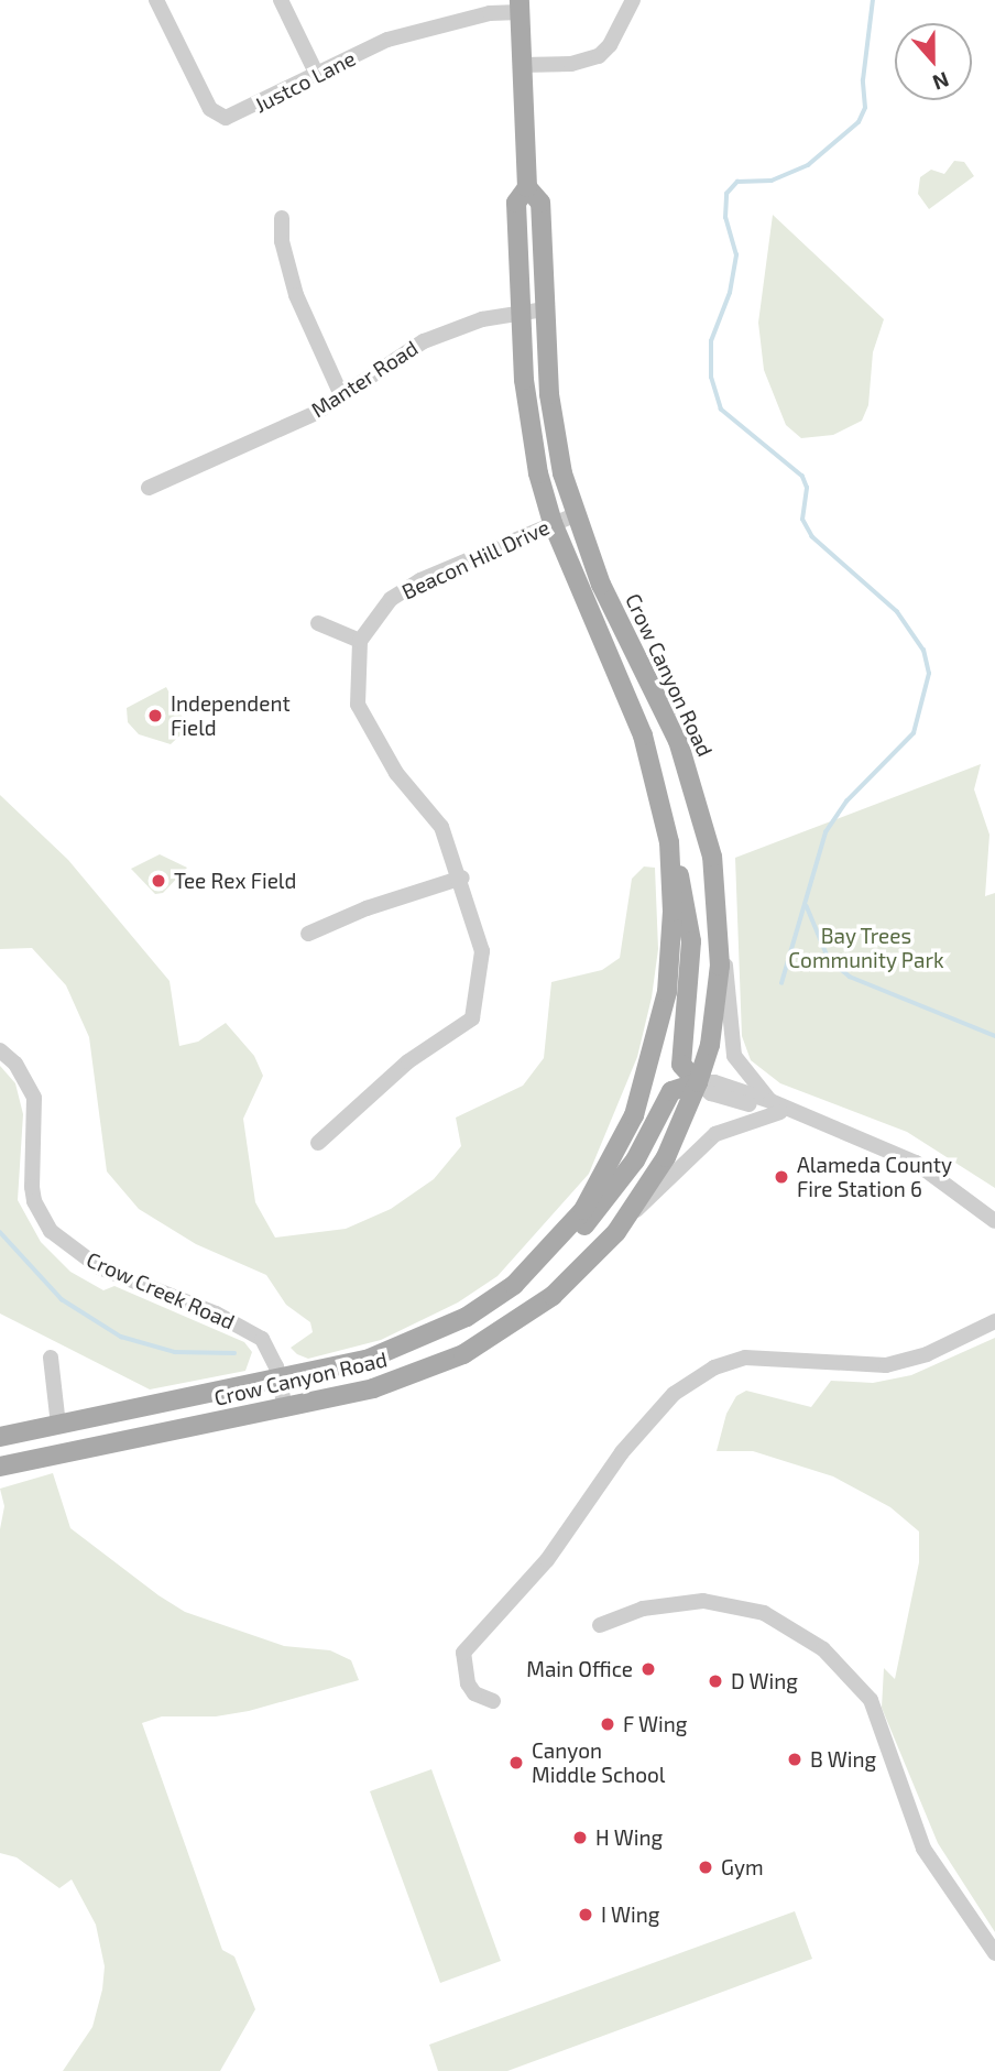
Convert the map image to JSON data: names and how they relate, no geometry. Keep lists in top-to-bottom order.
{
  "streets": {
    "main road": ["Crow Canyon Road"],
    "street": [
      "Justco Lane",
      "Manter Road",
      "Beacon Hill Drive",
      "Crow Creek Road"
    ]
  },
  "crossings": [
    ["Justco Lane", "Crow Canyon Road"],
    ["Manter Road", "Crow Canyon Road"],
    ["Beacon Hill Drive", "Crow Canyon Road"],
    ["Crow Canyon Road", "Crow Creek Road"]
  ],
  "parks": ["Bay Trees Community Park"],
  "places": [
    "Independent Field",
    "Tee Rex Field",
    "Alameda County Fire Station 6",
    "Main Office",
    "D Wing",
    "F Wing",
    "B Wing",
    "Canyon Middle School",
    "H Wing",
    "Gym",
    "I Wing"
  ],
  "north": "bottom"
}
